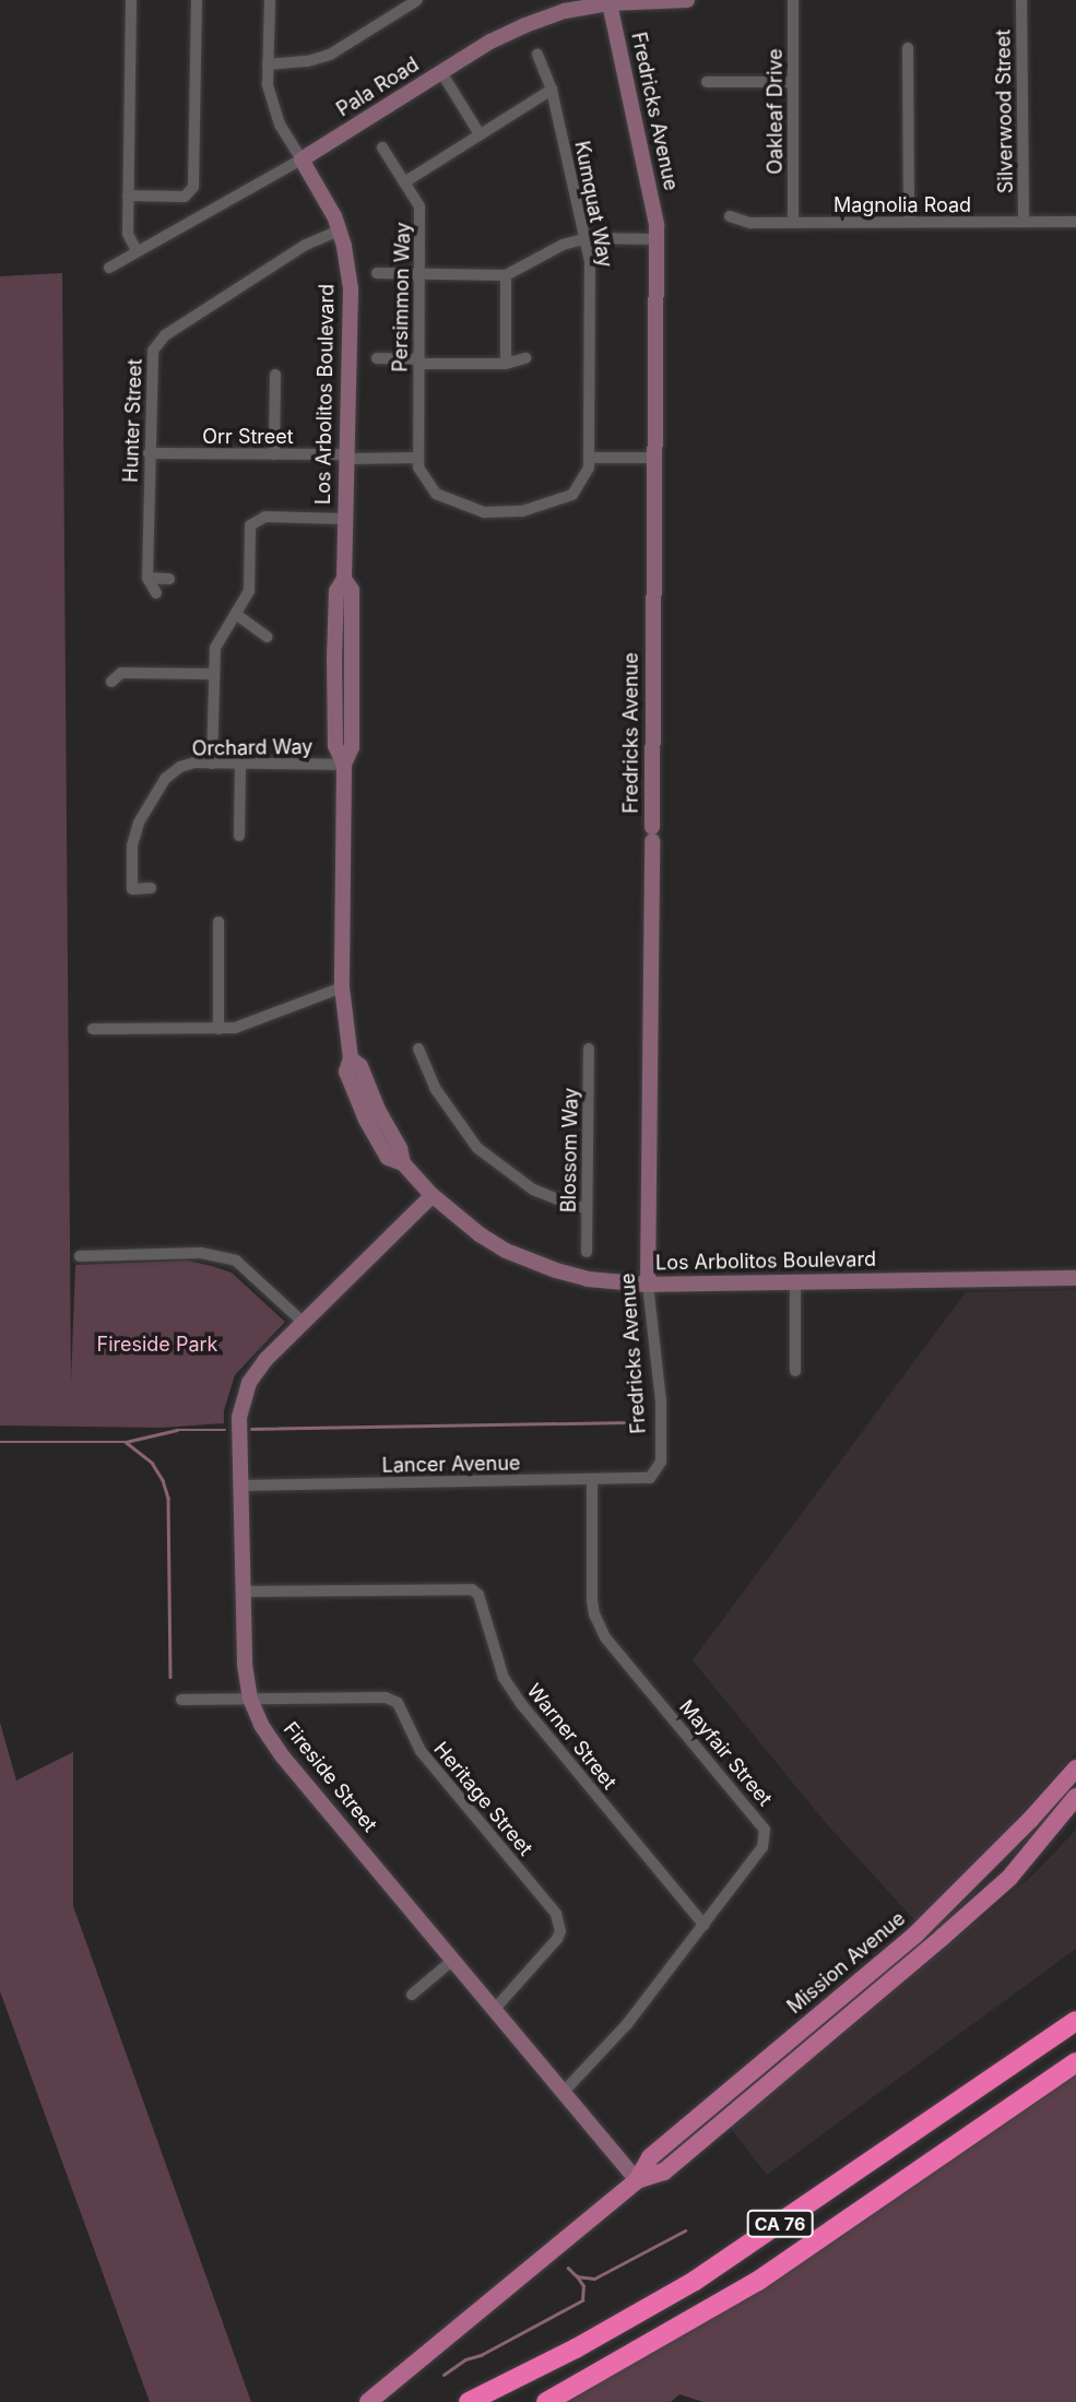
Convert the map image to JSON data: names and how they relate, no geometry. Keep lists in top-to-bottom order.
{
  "streets": {
    "highway": ["CA 76"],
    "main road": ["Mission Avenue"],
    "street": [
      "Pala Road",
      "Fredricks Avenue",
      "Oakleaf Drive",
      "Silverwood Street",
      "Kumquat Way",
      "Magnolia Road",
      "Persimmon Way",
      "Los Arbolitos Boulevard",
      "Hunter Street",
      "Orr Street",
      "Orchard Way",
      "Blossom Way",
      "Lancer Avenue",
      "Warner Street",
      "Mayfair Street",
      "Fireside Street",
      "Heritage Street"
    ]
  },
  "crossings": [
    ["Pala Road", "Fredricks Avenue"],
    ["Pala Road", "Los Arbolitos Boulevard"],
    ["Fredricks Avenue", "Los Arbolitos Boulevard"],
    ["Fredricks Avenue", "Lancer Avenue"],
    ["Oakleaf Drive", "Magnolia Road"],
    ["Silverwood Street", "Magnolia Road"],
    ["Persimmon Way", "Orr Street"],
    ["Los Arbolitos Boulevard", "Hunter Street"],
    ["Los Arbolitos Boulevard", "Orr Street"],
    ["Los Arbolitos Boulevard", "Orchard Way"],
    ["Los Arbolitos Boulevard", "Fireside Street"],
    ["Hunter Street", "Orr Street"],
    ["Lancer Avenue", "Mayfair Street"],
    ["Lancer Avenue", "Fireside Street"],
    ["Warner Street", "Mayfair Street"],
    ["Warner Street", "Fireside Street"],
    ["Mayfair Street", "Fireside Street"],
    ["Fireside Street", "Heritage Street"],
    ["Fireside Street", "Mission Avenue"]
  ],
  "parks": ["Fireside Park"]
}
